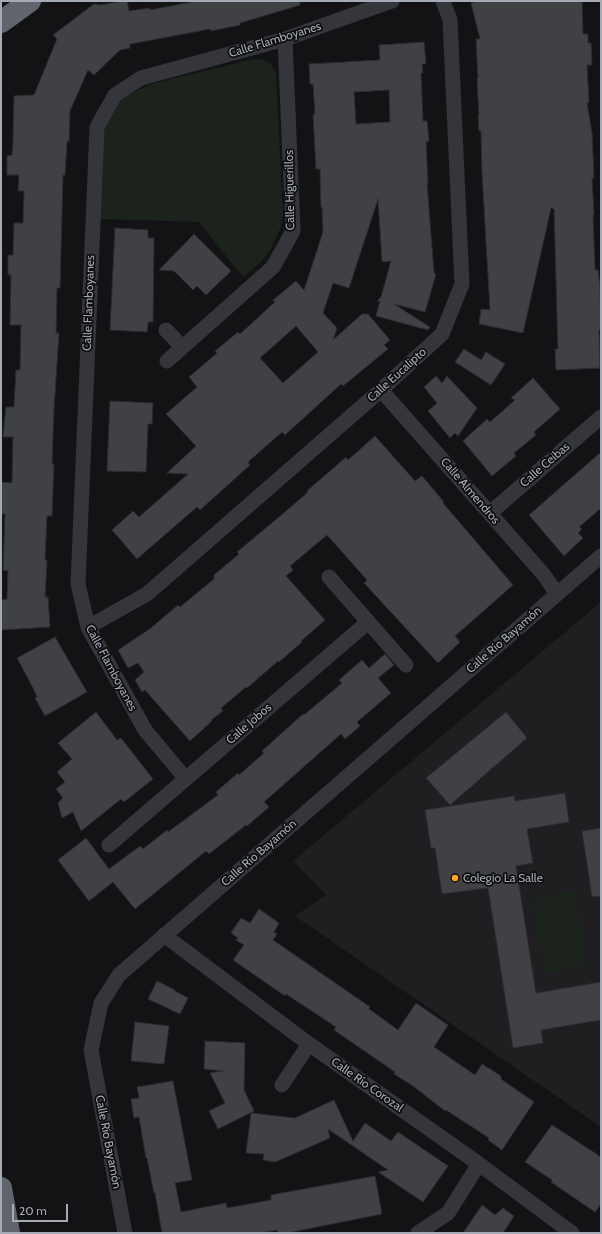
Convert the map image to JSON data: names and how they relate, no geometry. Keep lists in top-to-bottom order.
{
  "streets": {
    "street": [
      "Calle Flamboyanes",
      "Calle Higuerillos",
      "Calle Eucalipto",
      "Calle Ceibas",
      "Calle Almendros",
      "Calle Río Bayamón",
      "Calle Jobos",
      "Calle Río Corozal"
    ]
  },
  "crossings": [
    ["Calle Flamboyanes", "Calle Higuerillos"],
    ["Calle Flamboyanes", "Calle Eucalipto"],
    ["Calle Flamboyanes", "Calle Jobos"],
    ["Calle Eucalipto", "Calle Almendros"],
    ["Calle Ceibas", "Calle Almendros"],
    ["Calle Almendros", "Calle Río Bayamón"],
    ["Calle Río Bayamón", "Calle Río Corozal"]
  ],
  "places": ["Colegio La Salle"],
  "scale_bar": "20 m"
}
